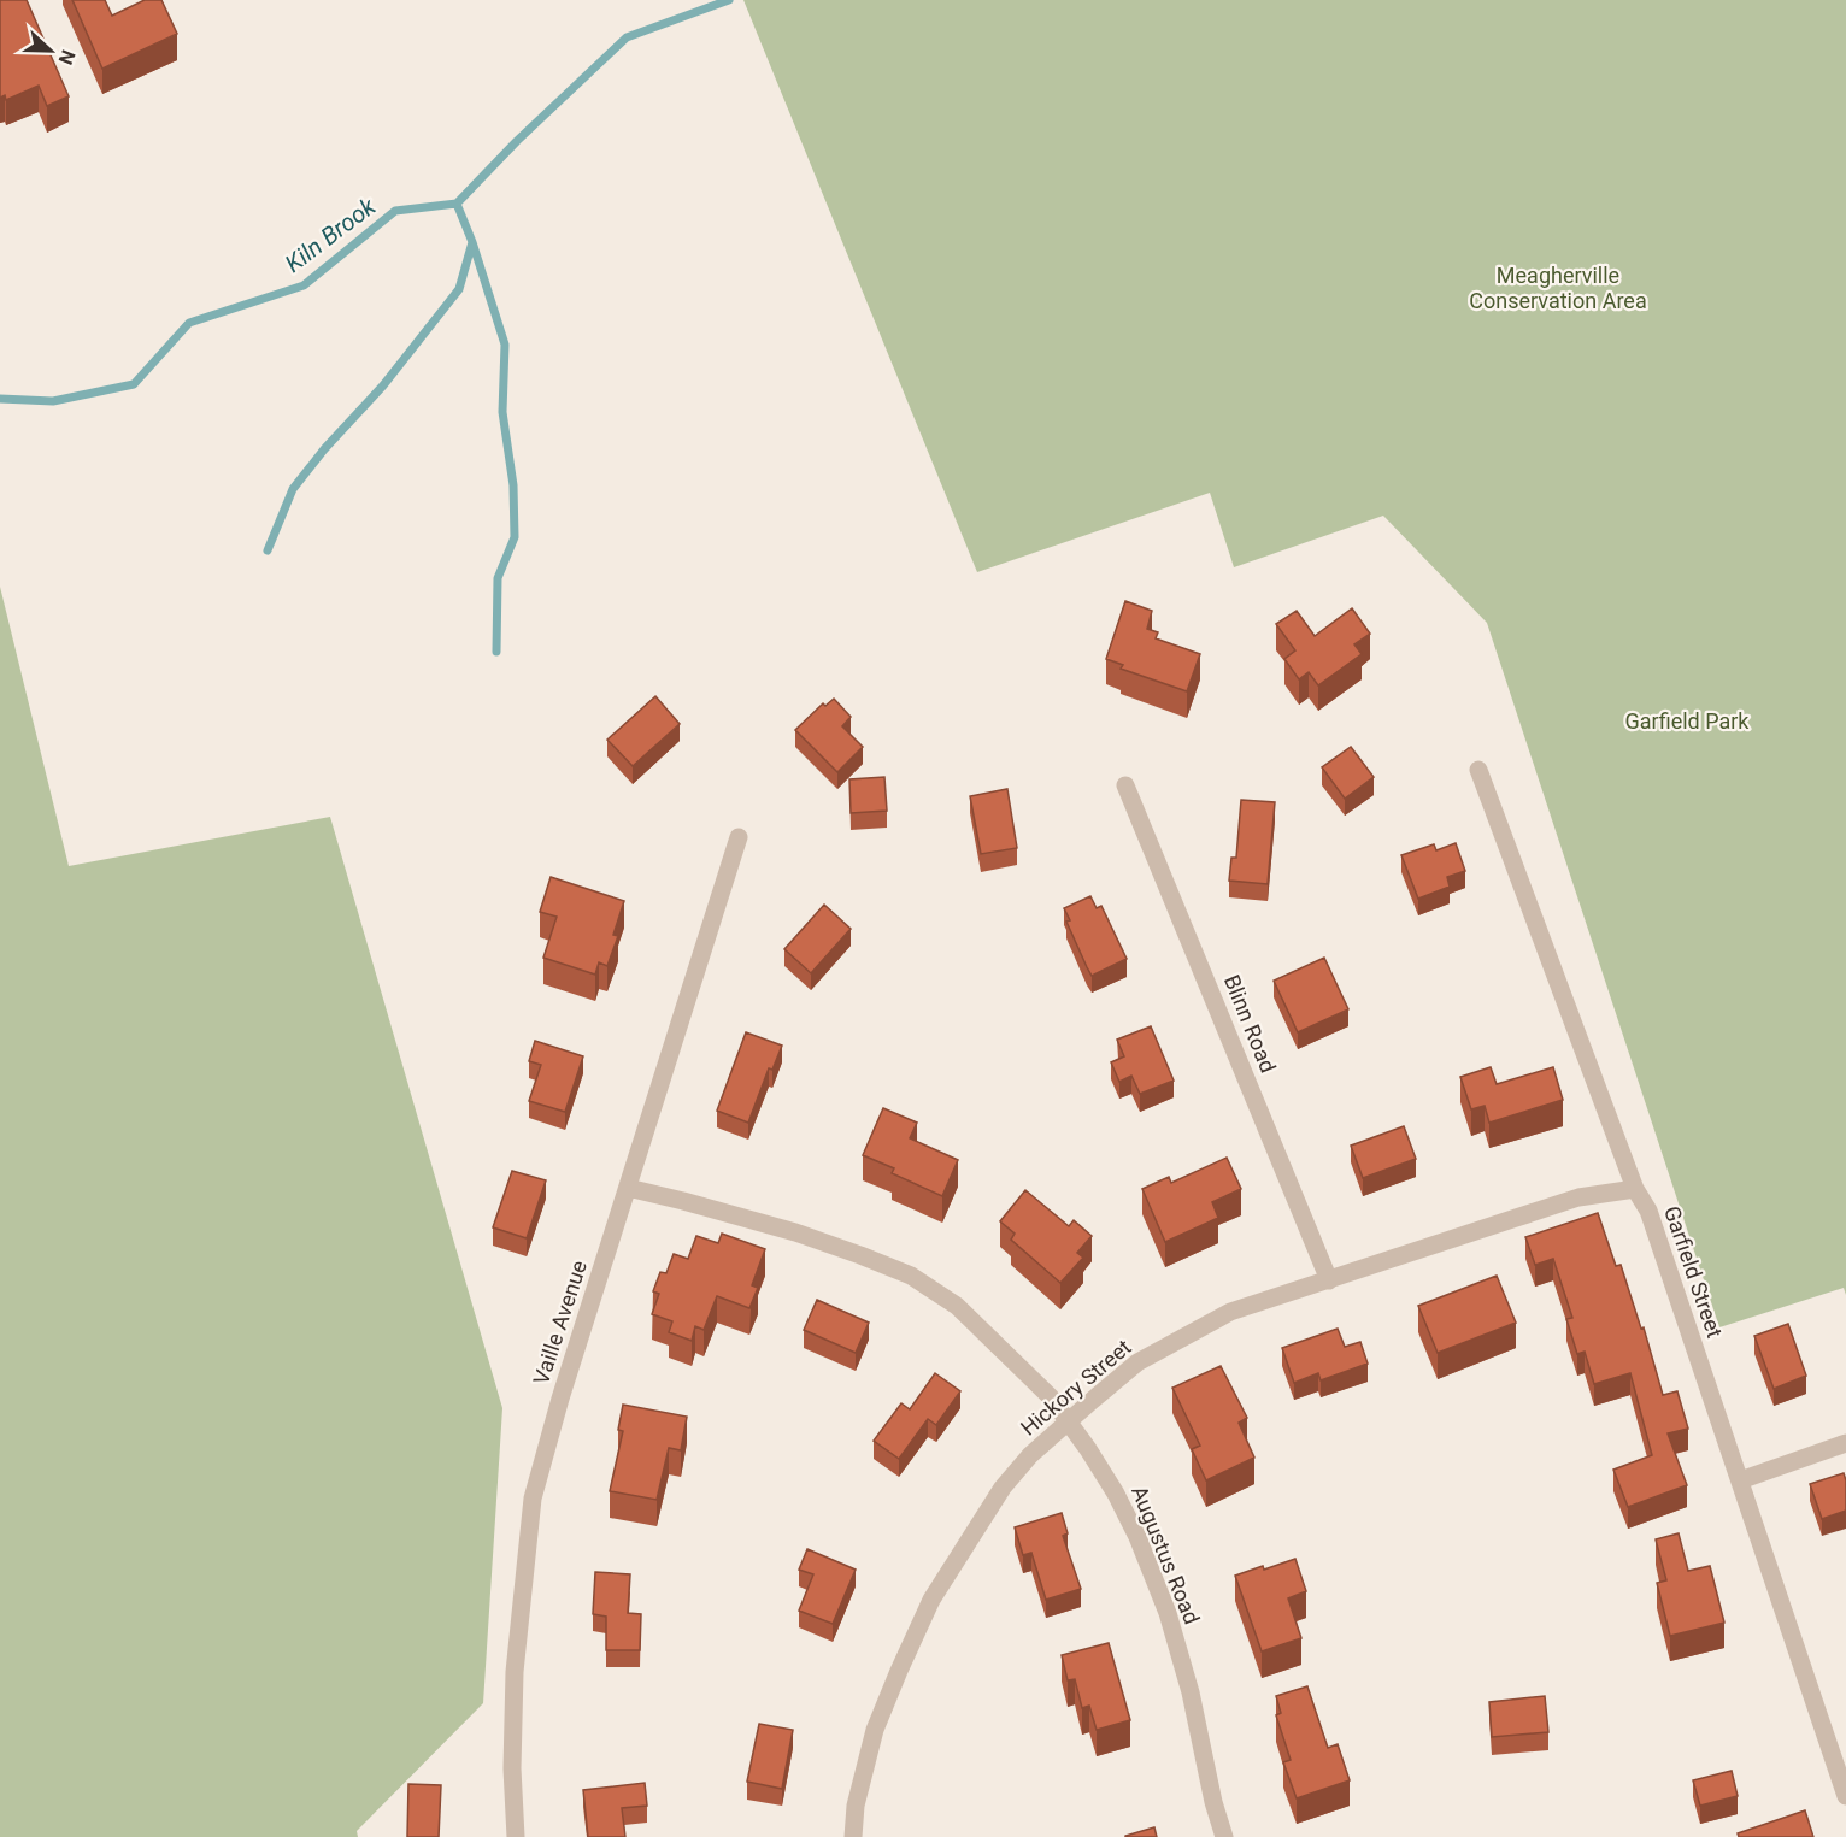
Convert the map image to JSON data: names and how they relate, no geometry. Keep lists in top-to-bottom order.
{
  "streets": {
    "street": [
      "Blinn Road",
      "Garfield Street",
      "Vaille Avenue",
      "Hickory Street",
      "Augustus Road"
    ]
  },
  "crossings": [
    ["Blinn Road", "Hickory Street"],
    ["Garfield Street", "Hickory Street"],
    ["Vaille Avenue", "Augustus Road"],
    ["Hickory Street", "Augustus Road"]
  ],
  "water": ["Kiln Brook"],
  "parks": ["Meagherville Conservation Area", "Garfield Park"],
  "north": "right"
}
